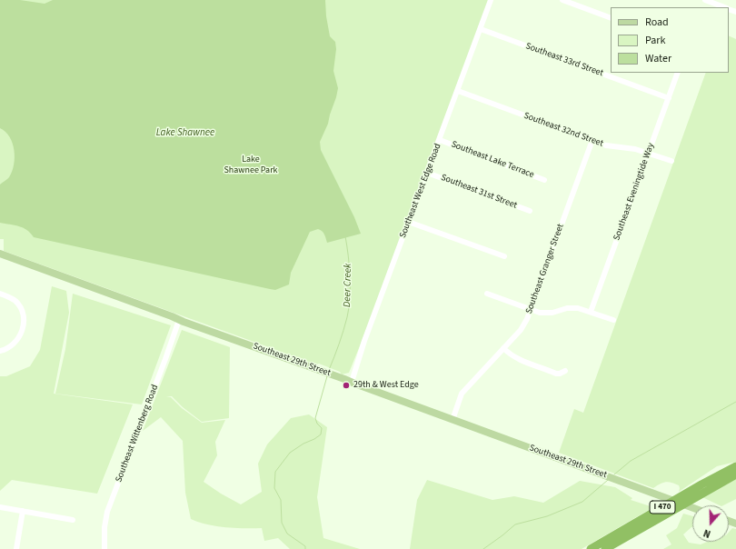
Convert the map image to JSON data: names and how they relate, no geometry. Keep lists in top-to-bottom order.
{
  "streets": {
    "highway": ["I 470"],
    "main road": ["Southeast 29th Street"],
    "street": [
      "Southeast 33rd Street",
      "Southeast 32nd Street",
      "Southeast Lake Terrace",
      "Southeast West Edge Road",
      "Southeast 31st Street",
      "Southeast Eveningtide Way",
      "Southeast Granger Street",
      "Southeast Wittenberg Road"
    ]
  },
  "crossings": [
    ["Southeast 33rd Street", "Southeast West Edge Road"],
    ["Southeast 33rd Street", "Southeast Eveningtide Way"],
    ["Southeast 32nd Street", "Southeast West Edge Road"],
    ["Southeast 32nd Street", "Southeast Eveningtide Way"],
    ["Southeast 32nd Street", "Southeast Granger Street"],
    ["Southeast Lake Terrace", "Southeast West Edge Road"],
    ["Southeast West Edge Road", "Southeast 31st Street"],
    ["Southeast West Edge Road", "Southeast 29th Street"],
    ["Southeast Granger Street", "Southeast 29th Street"],
    ["Southeast 29th Street", "Southeast Wittenberg Road"]
  ],
  "water": ["Lake Shawnee", "Deer Creek"],
  "parks": ["Lake Shawnee Park"],
  "places": ["29th & West Edge"],
  "legend": ["Road", "Park", "Water"],
  "north": "bottom"
}
